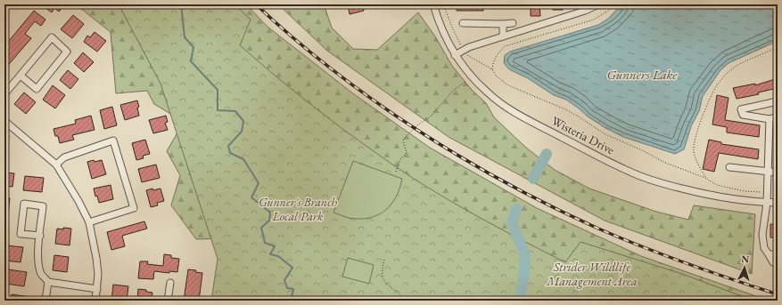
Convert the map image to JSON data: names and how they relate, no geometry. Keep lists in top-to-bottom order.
{
  "streets": {
    "street": ["Wisteria Drive"]
  },
  "water": ["Gunners Lake"],
  "parks": ["Gunner's Branch Local Park", "Strider Wildlife Management Area"],
  "north": "top"
}
